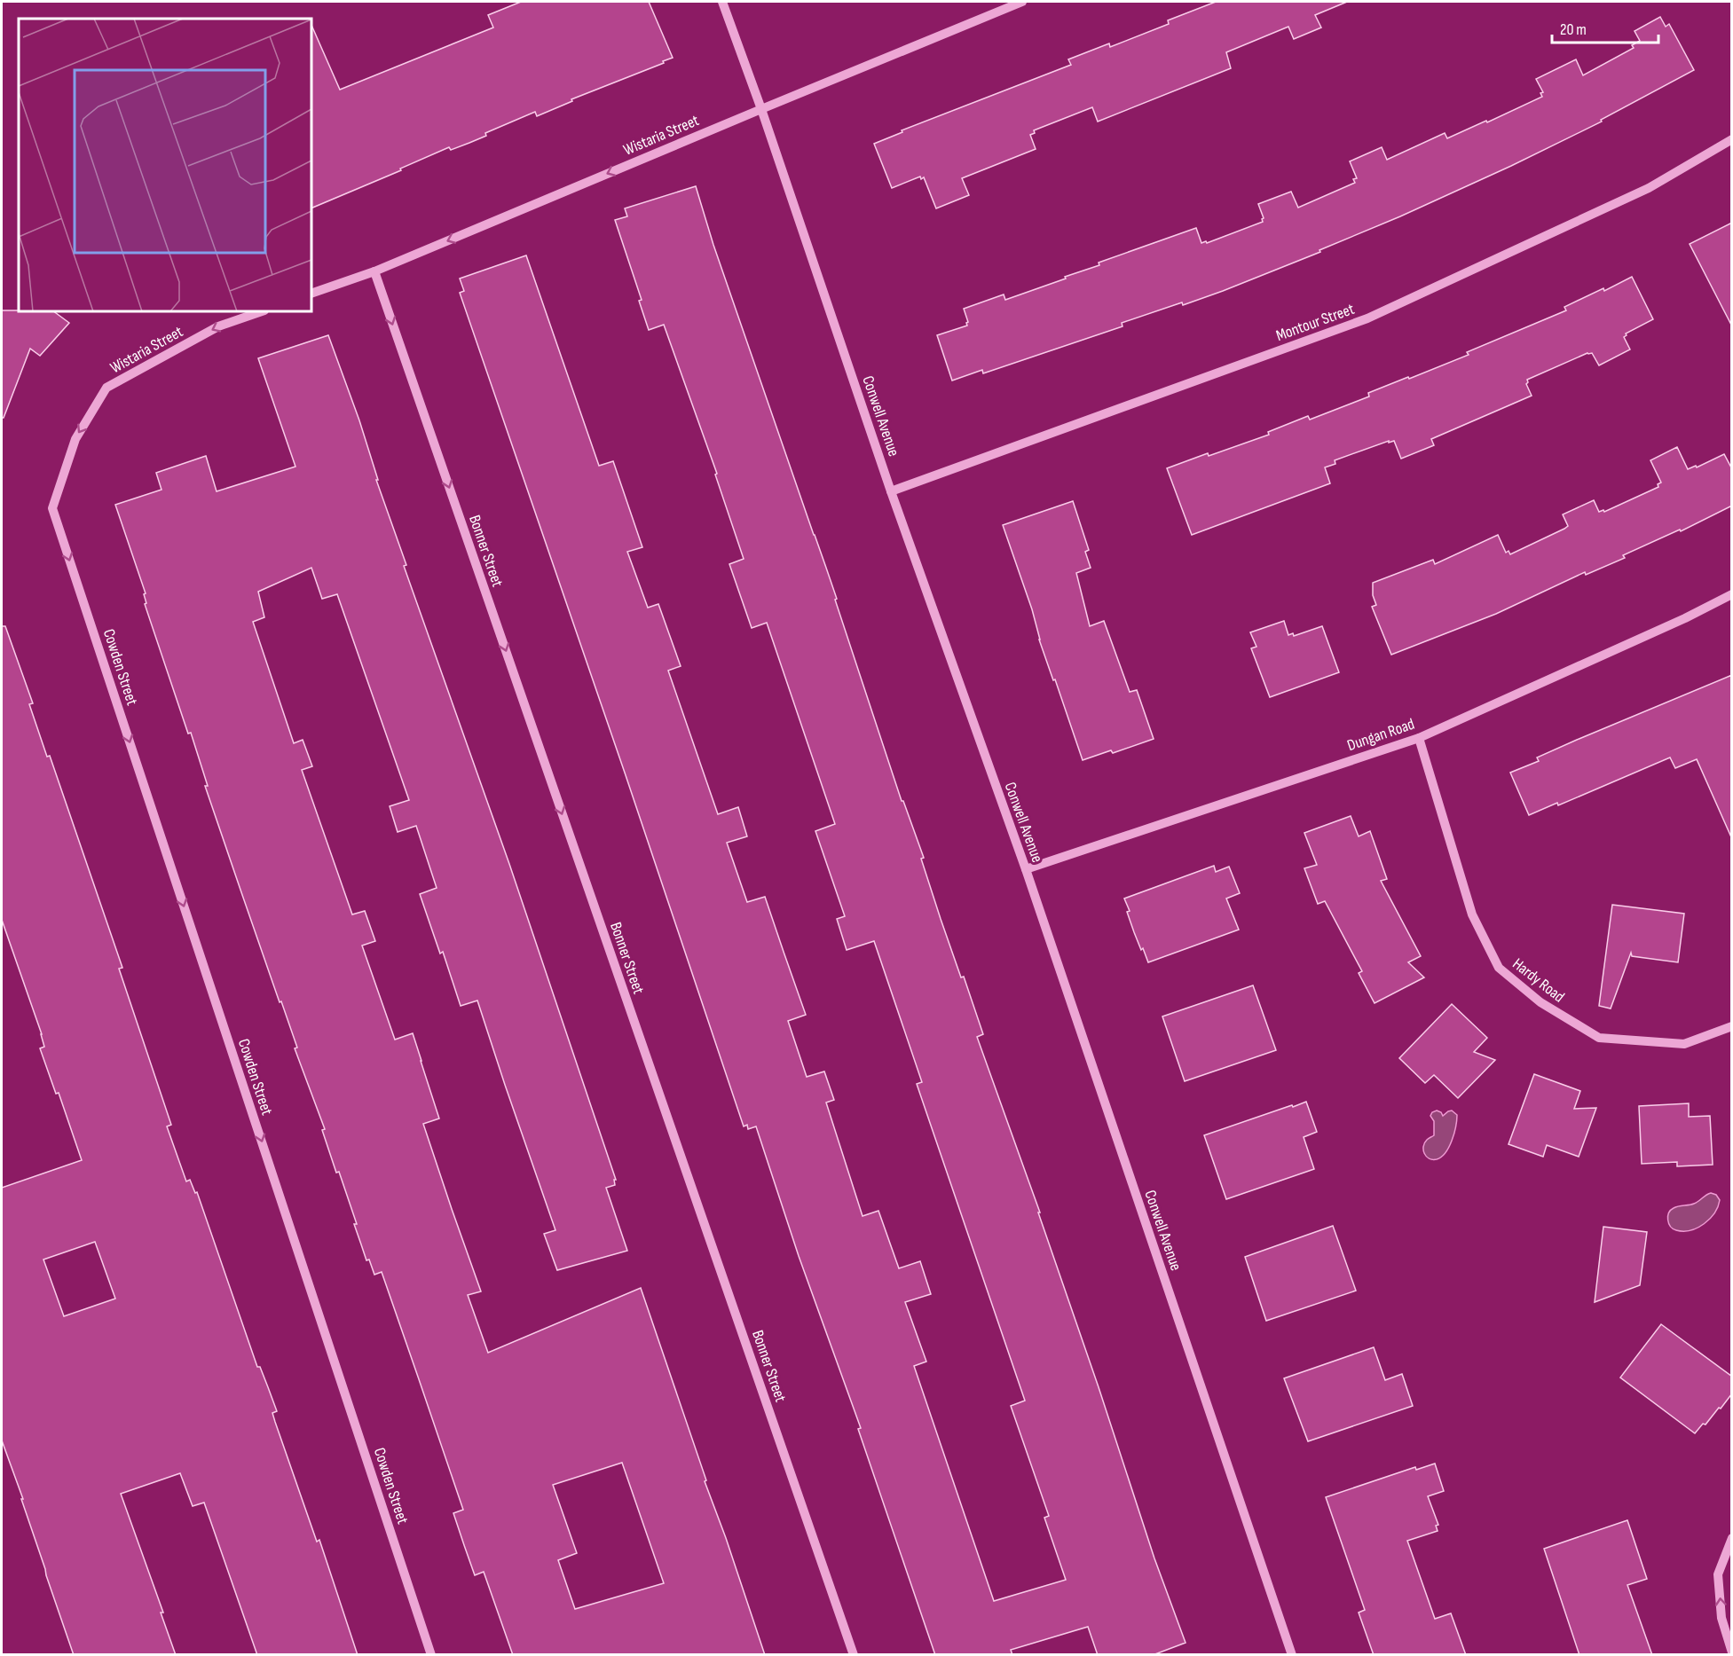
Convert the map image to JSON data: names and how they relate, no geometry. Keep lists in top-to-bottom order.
{
  "streets": {
    "street": [
      "Wistaria Street",
      "Montour Street",
      "Conwell Avenue",
      "Bonner Street",
      "Cowden Street",
      "Dungan Road",
      "Hardy Road"
    ]
  },
  "crossings": [
    ["Wistaria Street", "Conwell Avenue"],
    ["Wistaria Street", "Bonner Street"],
    ["Wistaria Street", "Cowden Street"],
    ["Montour Street", "Conwell Avenue"],
    ["Conwell Avenue", "Dungan Road"],
    ["Dungan Road", "Hardy Road"]
  ],
  "one_way": ["Wistaria Street", "Bonner Street", "Cowden Street"],
  "scale_bar": "20 m"
}
